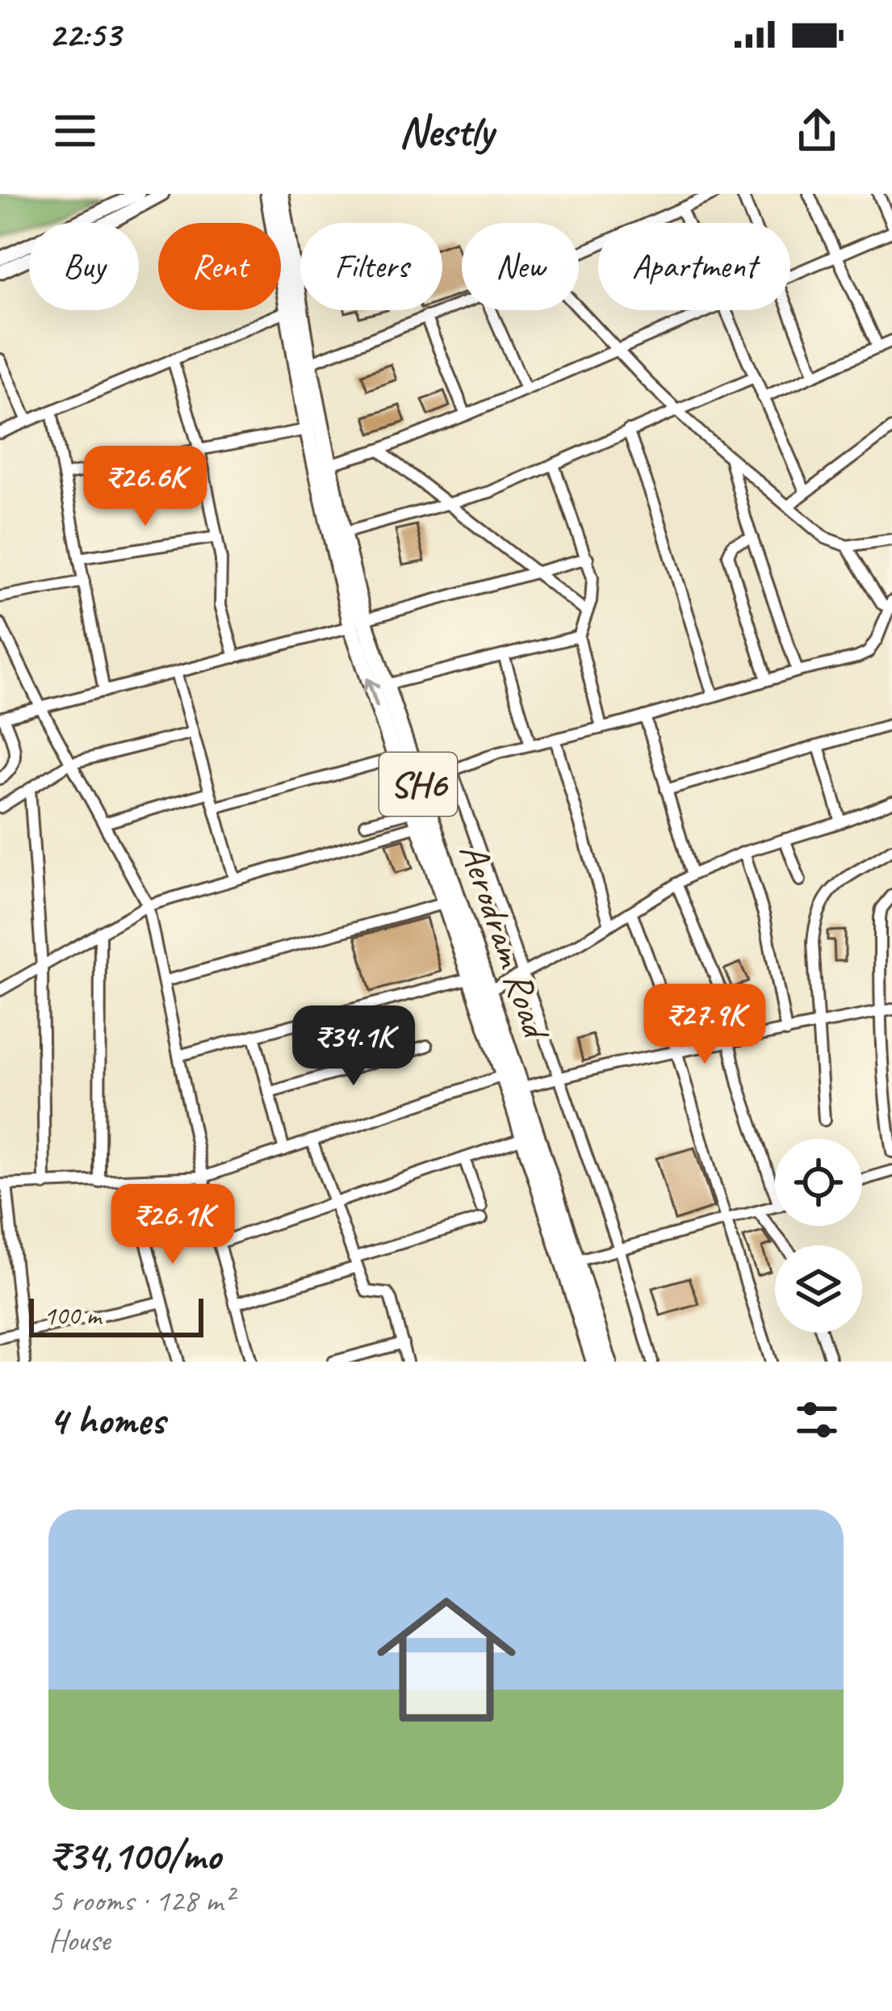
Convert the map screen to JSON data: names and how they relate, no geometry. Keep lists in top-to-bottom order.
{
  "streets": {
    "main road": ["SH6", "Aerodram Road"]
  },
  "scale_bar": "100 m",
  "page": {
    "status": "22:53",
    "header": "Nestly",
    "chip": [
      "Buy",
      "Rent",
      "Filters",
      "New",
      "Apartment"
    ],
    "price": [
      "₹26.6K",
      "₹27.9K",
      "₹34.1K",
      "₹26.1K"
    ],
    "scale": "100 m",
    "heading": "4 homes",
    "list": [
      {
        "name": "₹34,100/mo",
        "note": "5 rooms · 128 m² · House"
      }
    ]
  }
}
